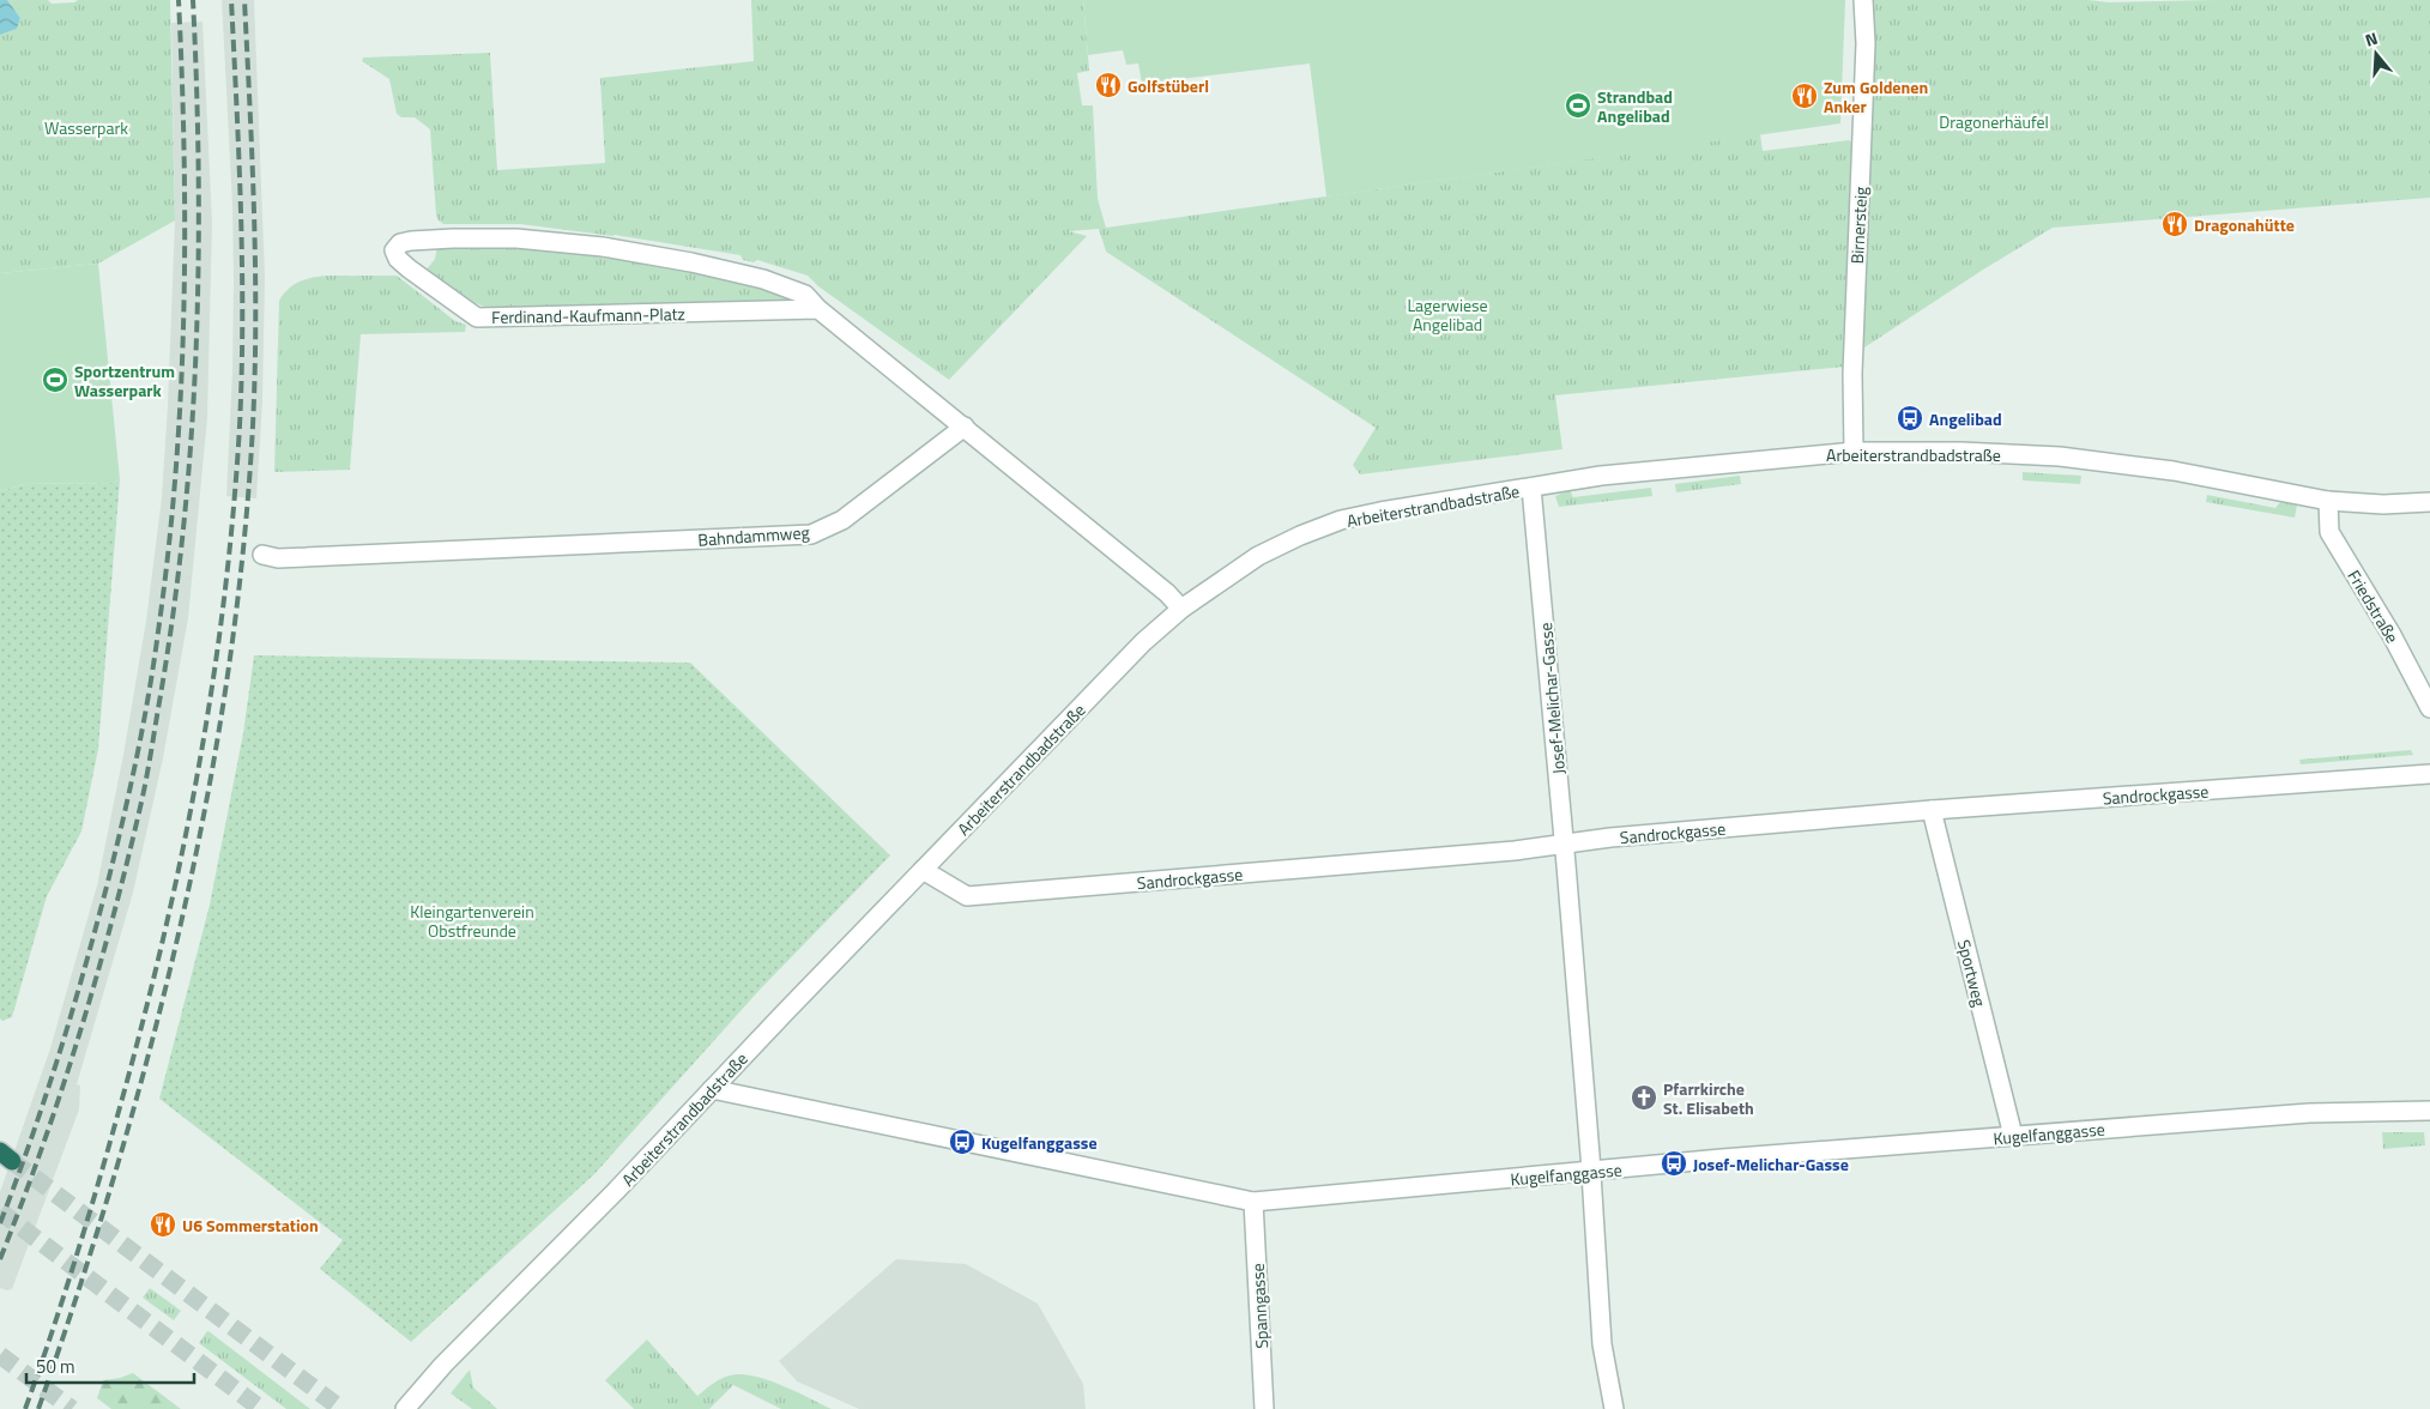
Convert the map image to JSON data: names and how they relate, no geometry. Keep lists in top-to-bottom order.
{
  "streets": {
    "street": [
      "Birnersteig",
      "Ferdinand-Kaufmann-Platz",
      "Arbeiterstrandbadstraße",
      "Bahndammweg",
      "Friedstraße",
      "Josef-Melichar-Gasse",
      "Sandrockgasse",
      "Sportweg",
      "Kugelfanggasse",
      "Spanngasse"
    ]
  },
  "crossings": [
    ["Birnersteig", "Arbeiterstrandbadstraße"],
    ["Ferdinand-Kaufmann-Platz", "Bahndammweg"],
    ["Arbeiterstrandbadstraße", "Friedstraße"],
    ["Arbeiterstrandbadstraße", "Josef-Melichar-Gasse"],
    ["Arbeiterstrandbadstraße", "Sandrockgasse"],
    ["Arbeiterstrandbadstraße", "Kugelfanggasse"],
    ["Josef-Melichar-Gasse", "Sandrockgasse"],
    ["Josef-Melichar-Gasse", "Kugelfanggasse"],
    ["Sandrockgasse", "Sportweg"],
    ["Sportweg", "Kugelfanggasse"],
    ["Kugelfanggasse", "Spanngasse"]
  ],
  "parks": [
    "Dragonerhäufel",
    "Wasserpark",
    "Lagerwiese Angelibad",
    "Kleingartenverein Obstfreunde"
  ],
  "places": {
    "restaurant": [
      "Golfstüberl",
      "Zum Goldenen Anker",
      "Dragonahütte",
      "U6 Sommerstation"
    ],
    "sports": ["Strandbad Angelibad", "Sportzentrum Wasserpark"],
    "bus stop": ["Angelibad", "Kugelfanggasse", "Josef-Melichar-Gasse"],
    "church": ["Pfarrkirche St. Elisabeth"]
  },
  "scale_bar": "50 m",
  "north": "top"
}
